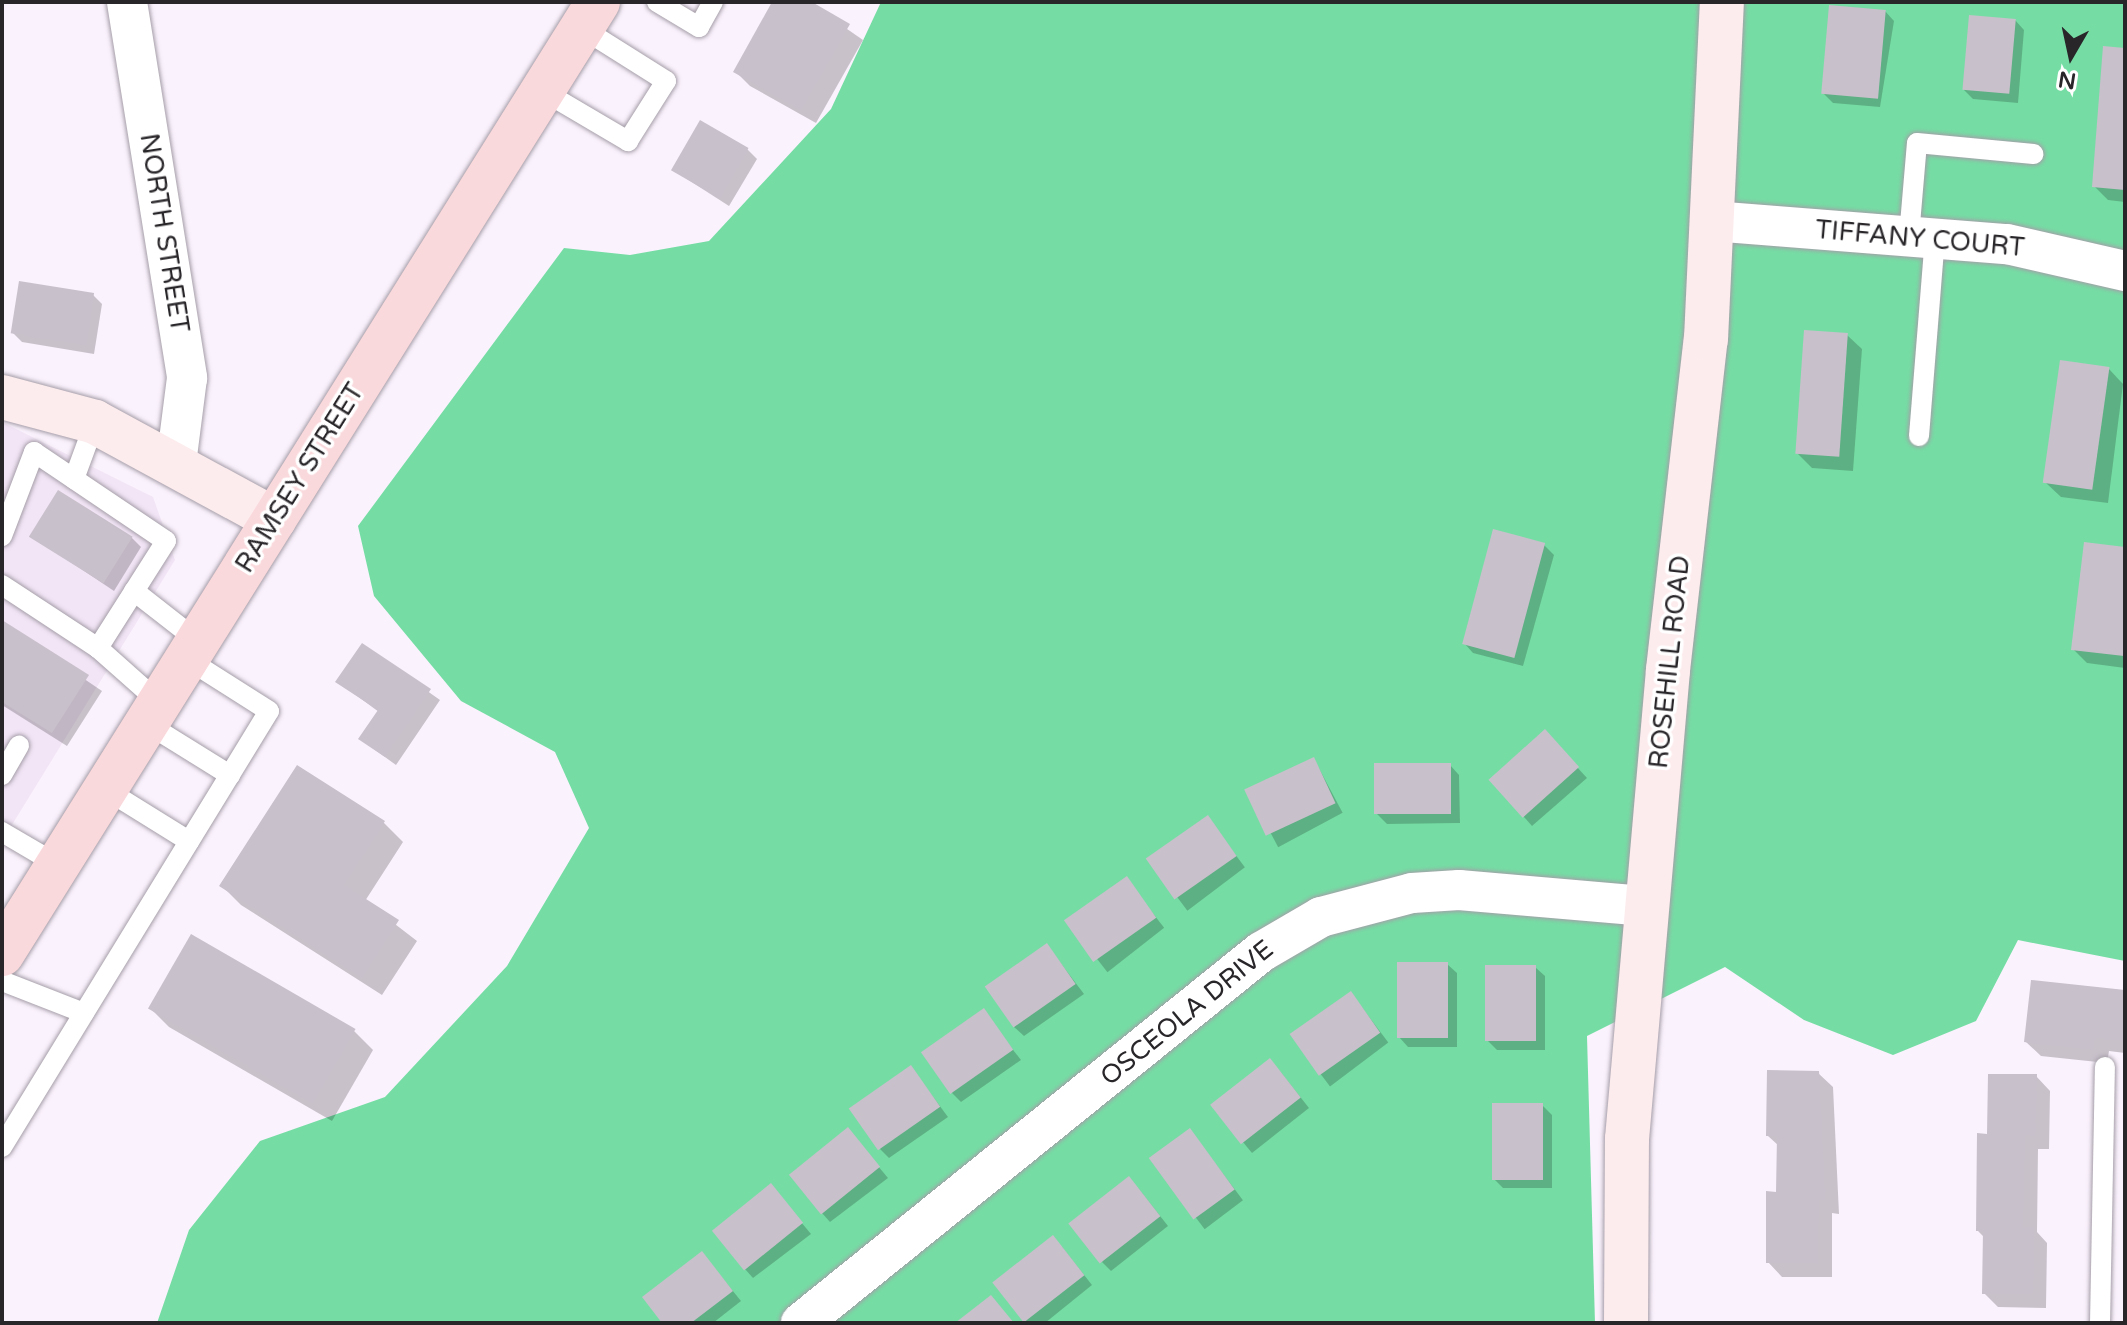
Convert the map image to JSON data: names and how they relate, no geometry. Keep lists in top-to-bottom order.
{
  "streets": {
    "main road": ["RAMSEY STREET", "ROSEHILL ROAD"],
    "street": ["NORTH STREET", "TIFFANY COURT", "OSCEOLA DRIVE"]
  },
  "crossings": [
    ["TIFFANY COURT", "ROSEHILL ROAD"],
    ["ROSEHILL ROAD", "OSCEOLA DRIVE"]
  ],
  "north": "bottom"
}
